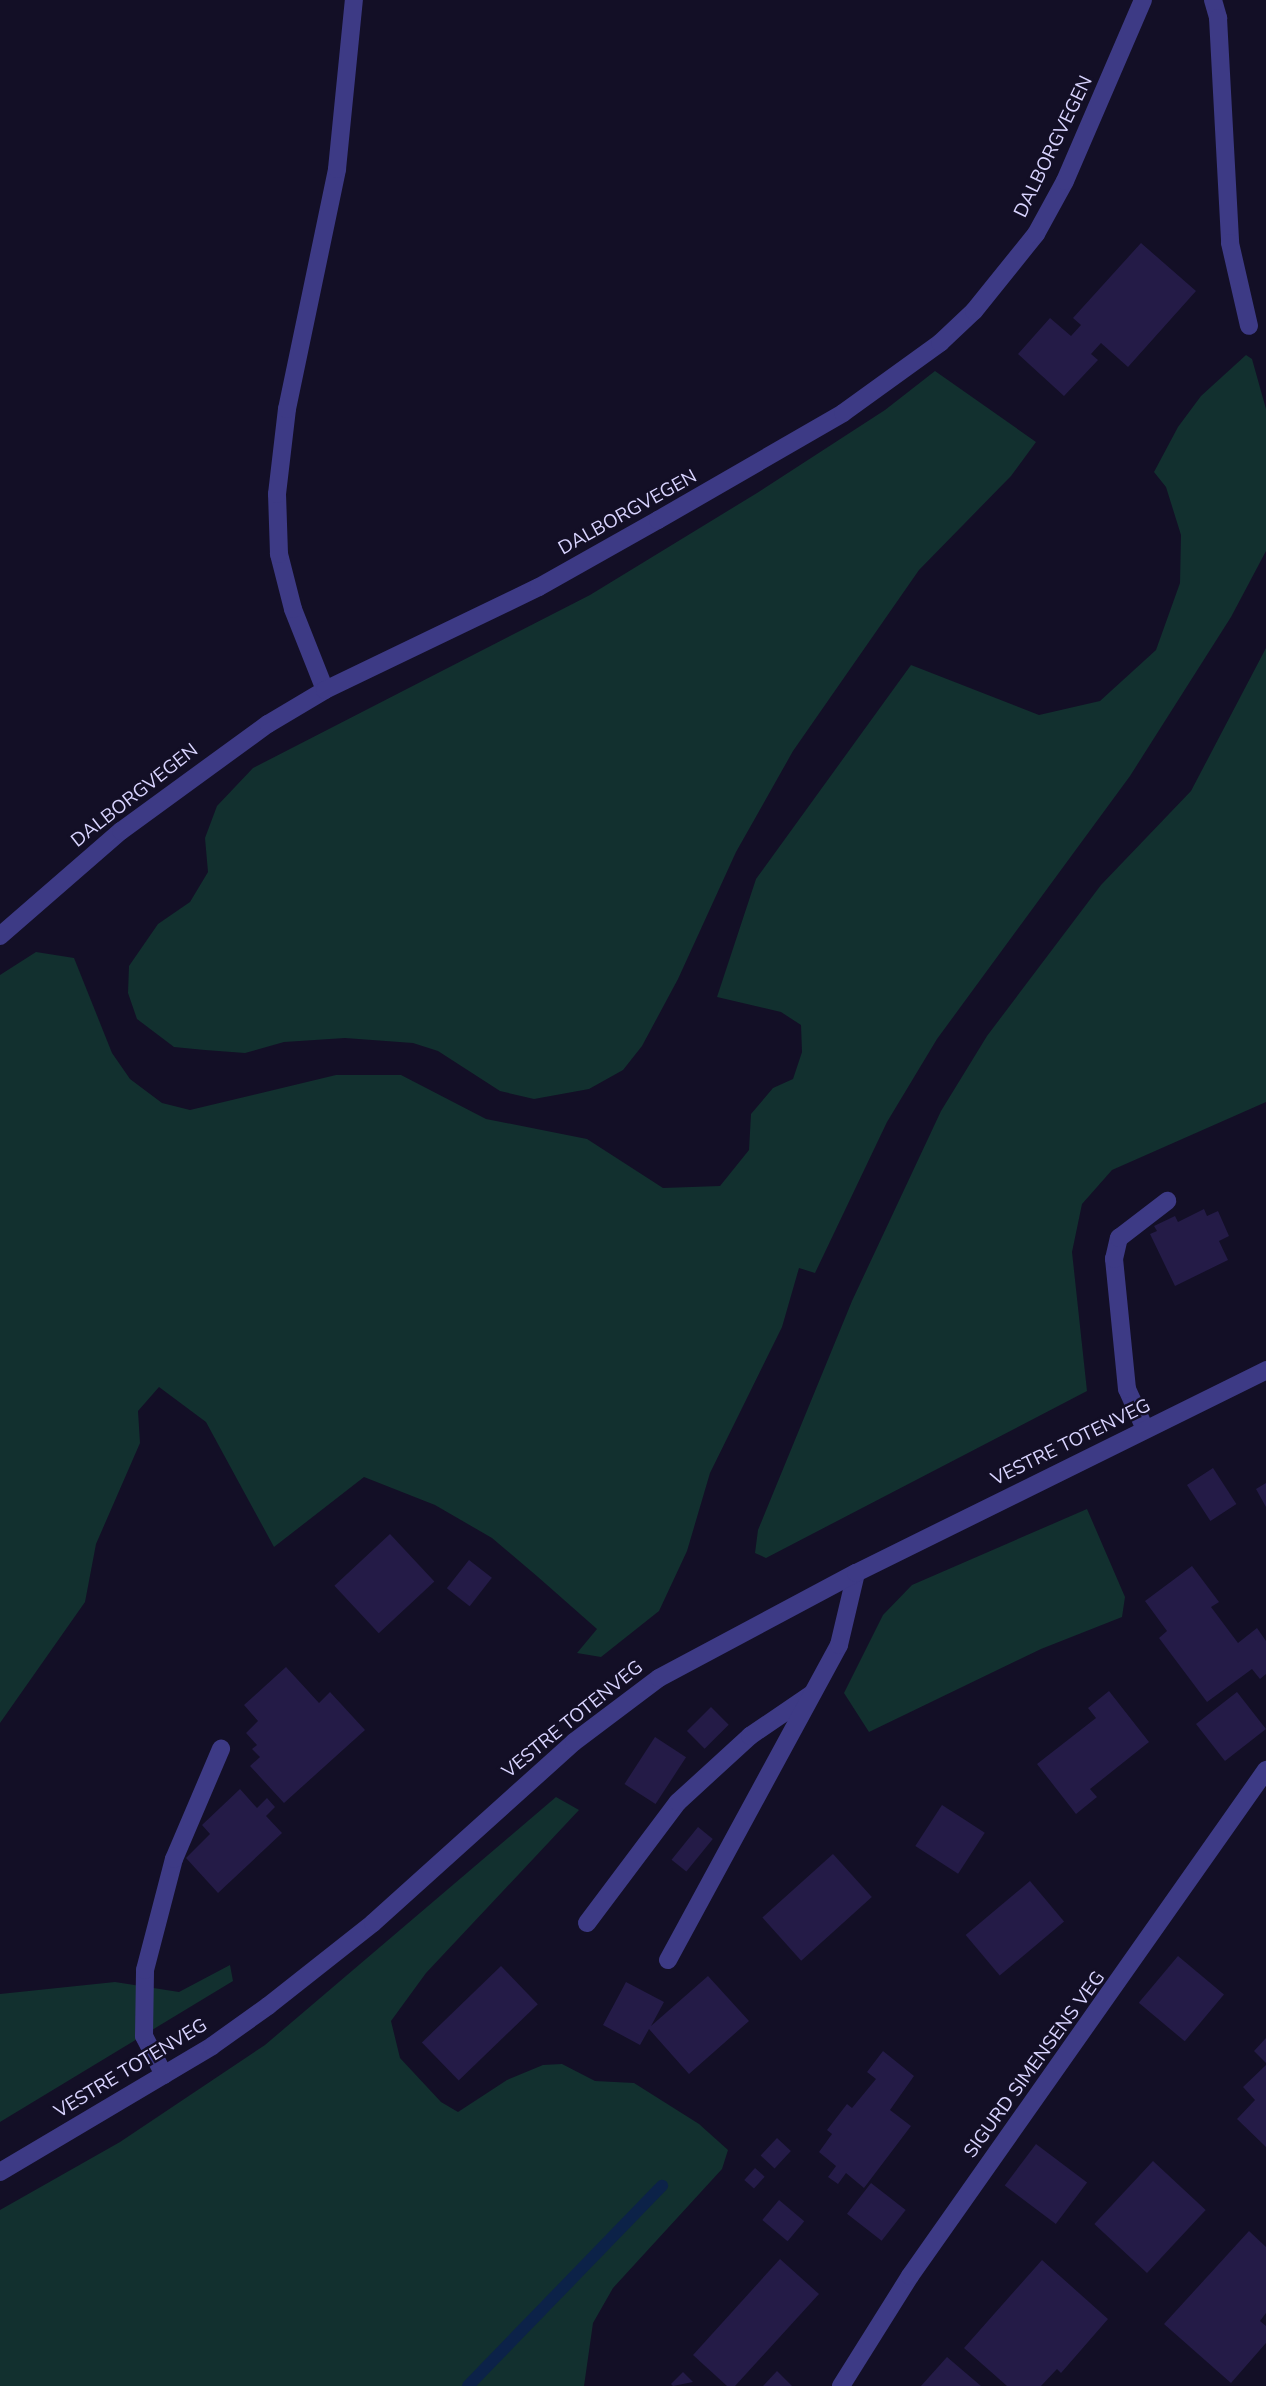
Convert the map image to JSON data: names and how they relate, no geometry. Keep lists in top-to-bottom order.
{
  "streets": {
    "street": ["DALBORGVEGEN", "VESTRE TOTENVEG", "SIGURD SIMENSENS VEG"]
  }
}
